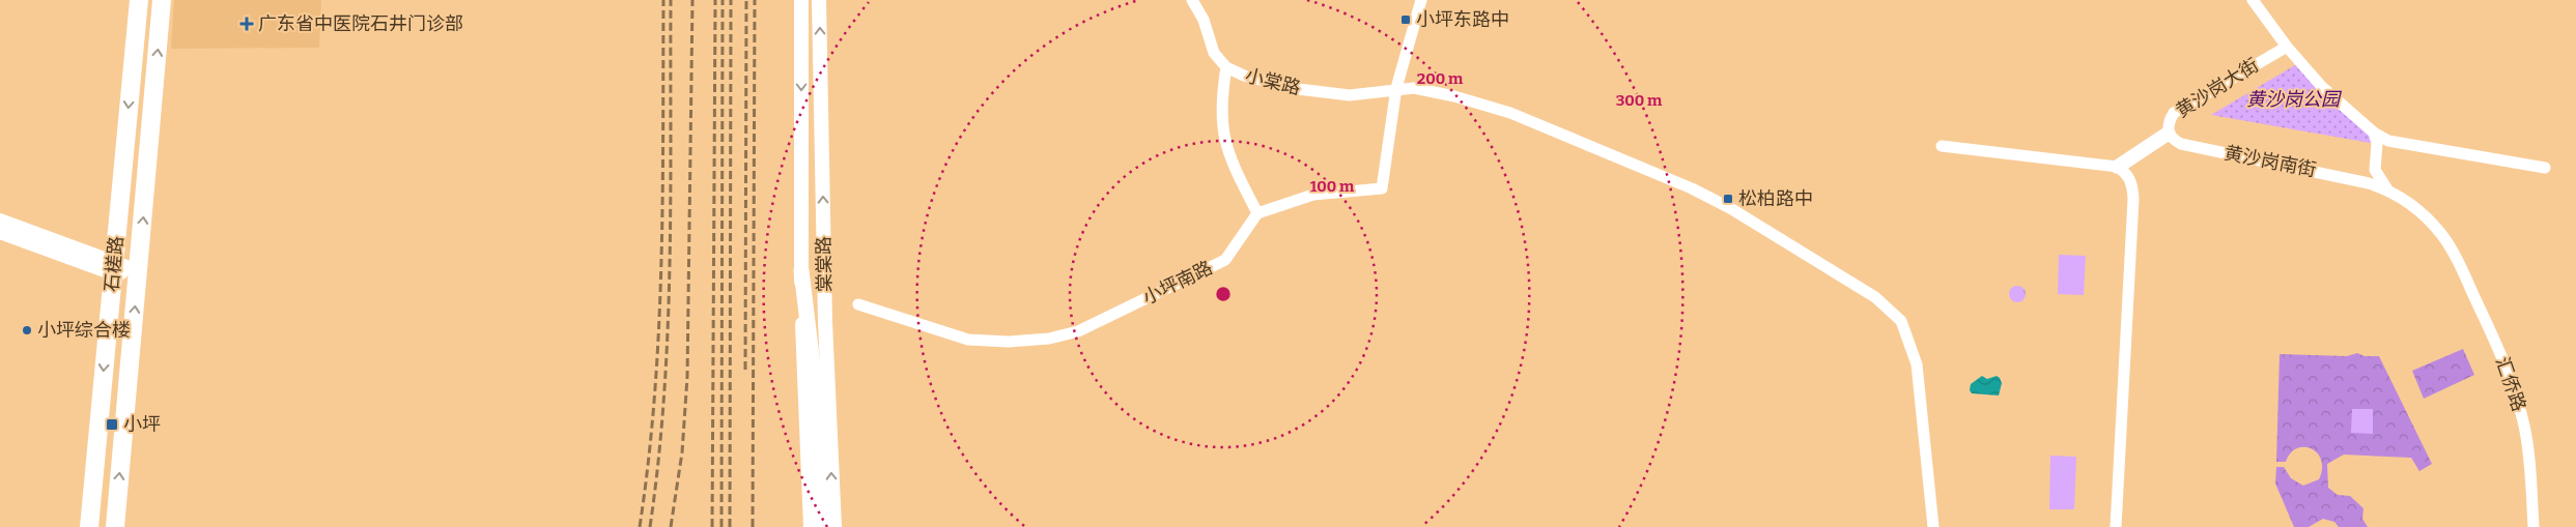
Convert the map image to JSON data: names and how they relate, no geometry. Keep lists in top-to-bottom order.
{
  "streets": {
    "main road": ["石槎路"],
    "street": [
      "小棠路",
      "黄沙岗大街",
      "黄沙岗南街",
      "棠棠路",
      "小坪南路",
      "汇侨路"
    ]
  },
  "crossings": [
    ["黄沙岗大街", "黄沙岗南街"],
    ["黄沙岗南街", "汇侨路"]
  ],
  "parks": ["黄沙岗公园"],
  "places": {
    "transit": ["小坪东路中", "松柏路中", "小坪"],
    "health": ["广东省中医院石井门诊部"],
    "other": ["小坪综合楼"]
  },
  "rings": ["200 m", "300 m", "100 m"]
}
